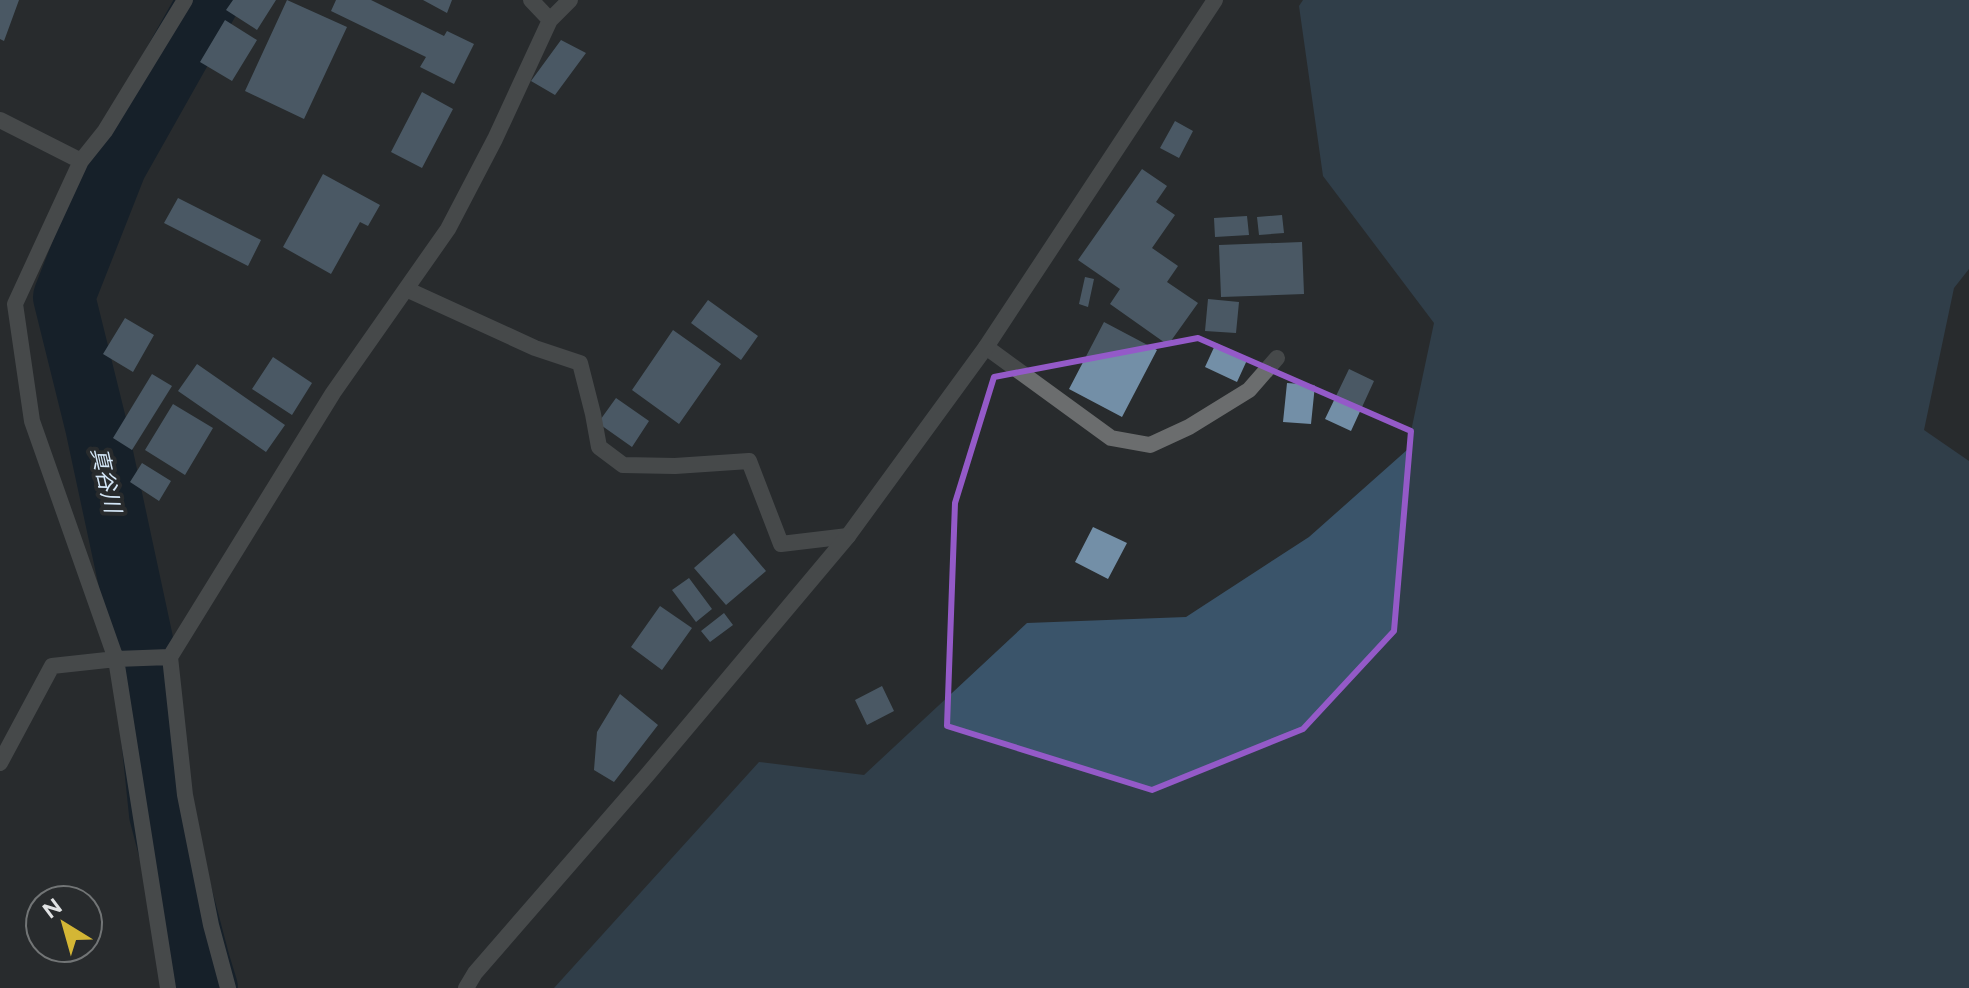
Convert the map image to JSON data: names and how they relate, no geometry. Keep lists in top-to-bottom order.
{
  "water": ["真谷川"],
  "north": "top left"
}
